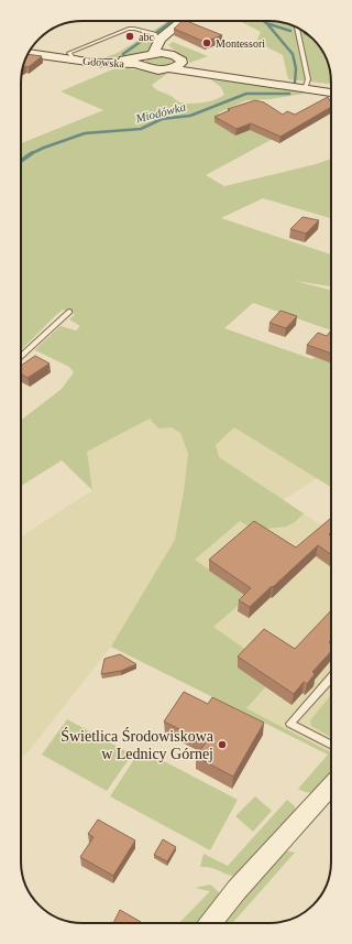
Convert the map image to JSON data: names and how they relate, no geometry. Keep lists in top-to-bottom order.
{
  "streets": {
    "main road": ["Gdowska"]
  },
  "water": ["Miodówka"],
  "places": ["abc", "Montessori", "Świetlica Środowiskowa w Lednicy Górnej"]
}
